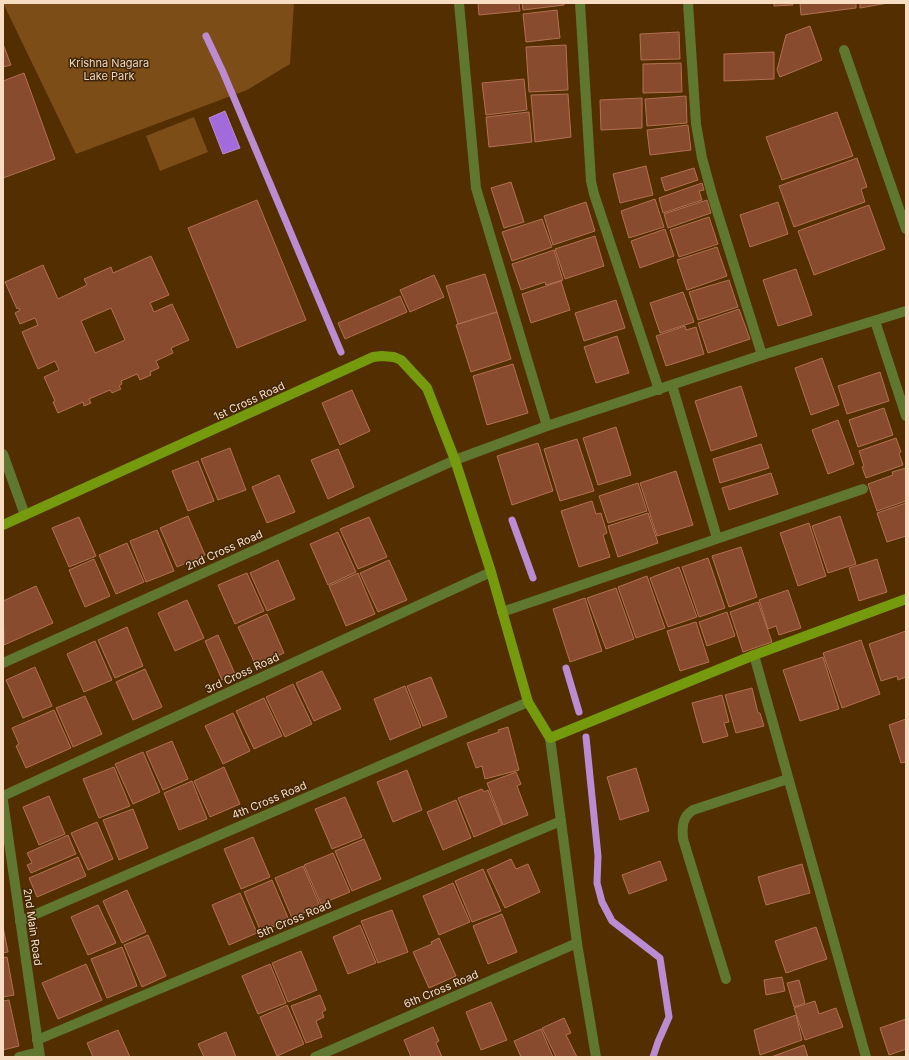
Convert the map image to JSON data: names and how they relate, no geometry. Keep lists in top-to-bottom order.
{
  "streets": {
    "street": [
      "1st Cross Road",
      "2nd Cross Road",
      "3rd Cross Road",
      "4th Cross Road",
      "5th Cross Road",
      "2nd Main Road",
      "6th Cross Road"
    ]
  },
  "crossings": [
    ["1st Cross Road", "2nd Cross Road"],
    ["1st Cross Road", "3rd Cross Road"],
    ["1st Cross Road", "4th Cross Road"],
    ["4th Cross Road", "2nd Main Road"],
    ["5th Cross Road", "2nd Main Road"]
  ],
  "parks": ["Krishna Nagara Lake Park"]
}
